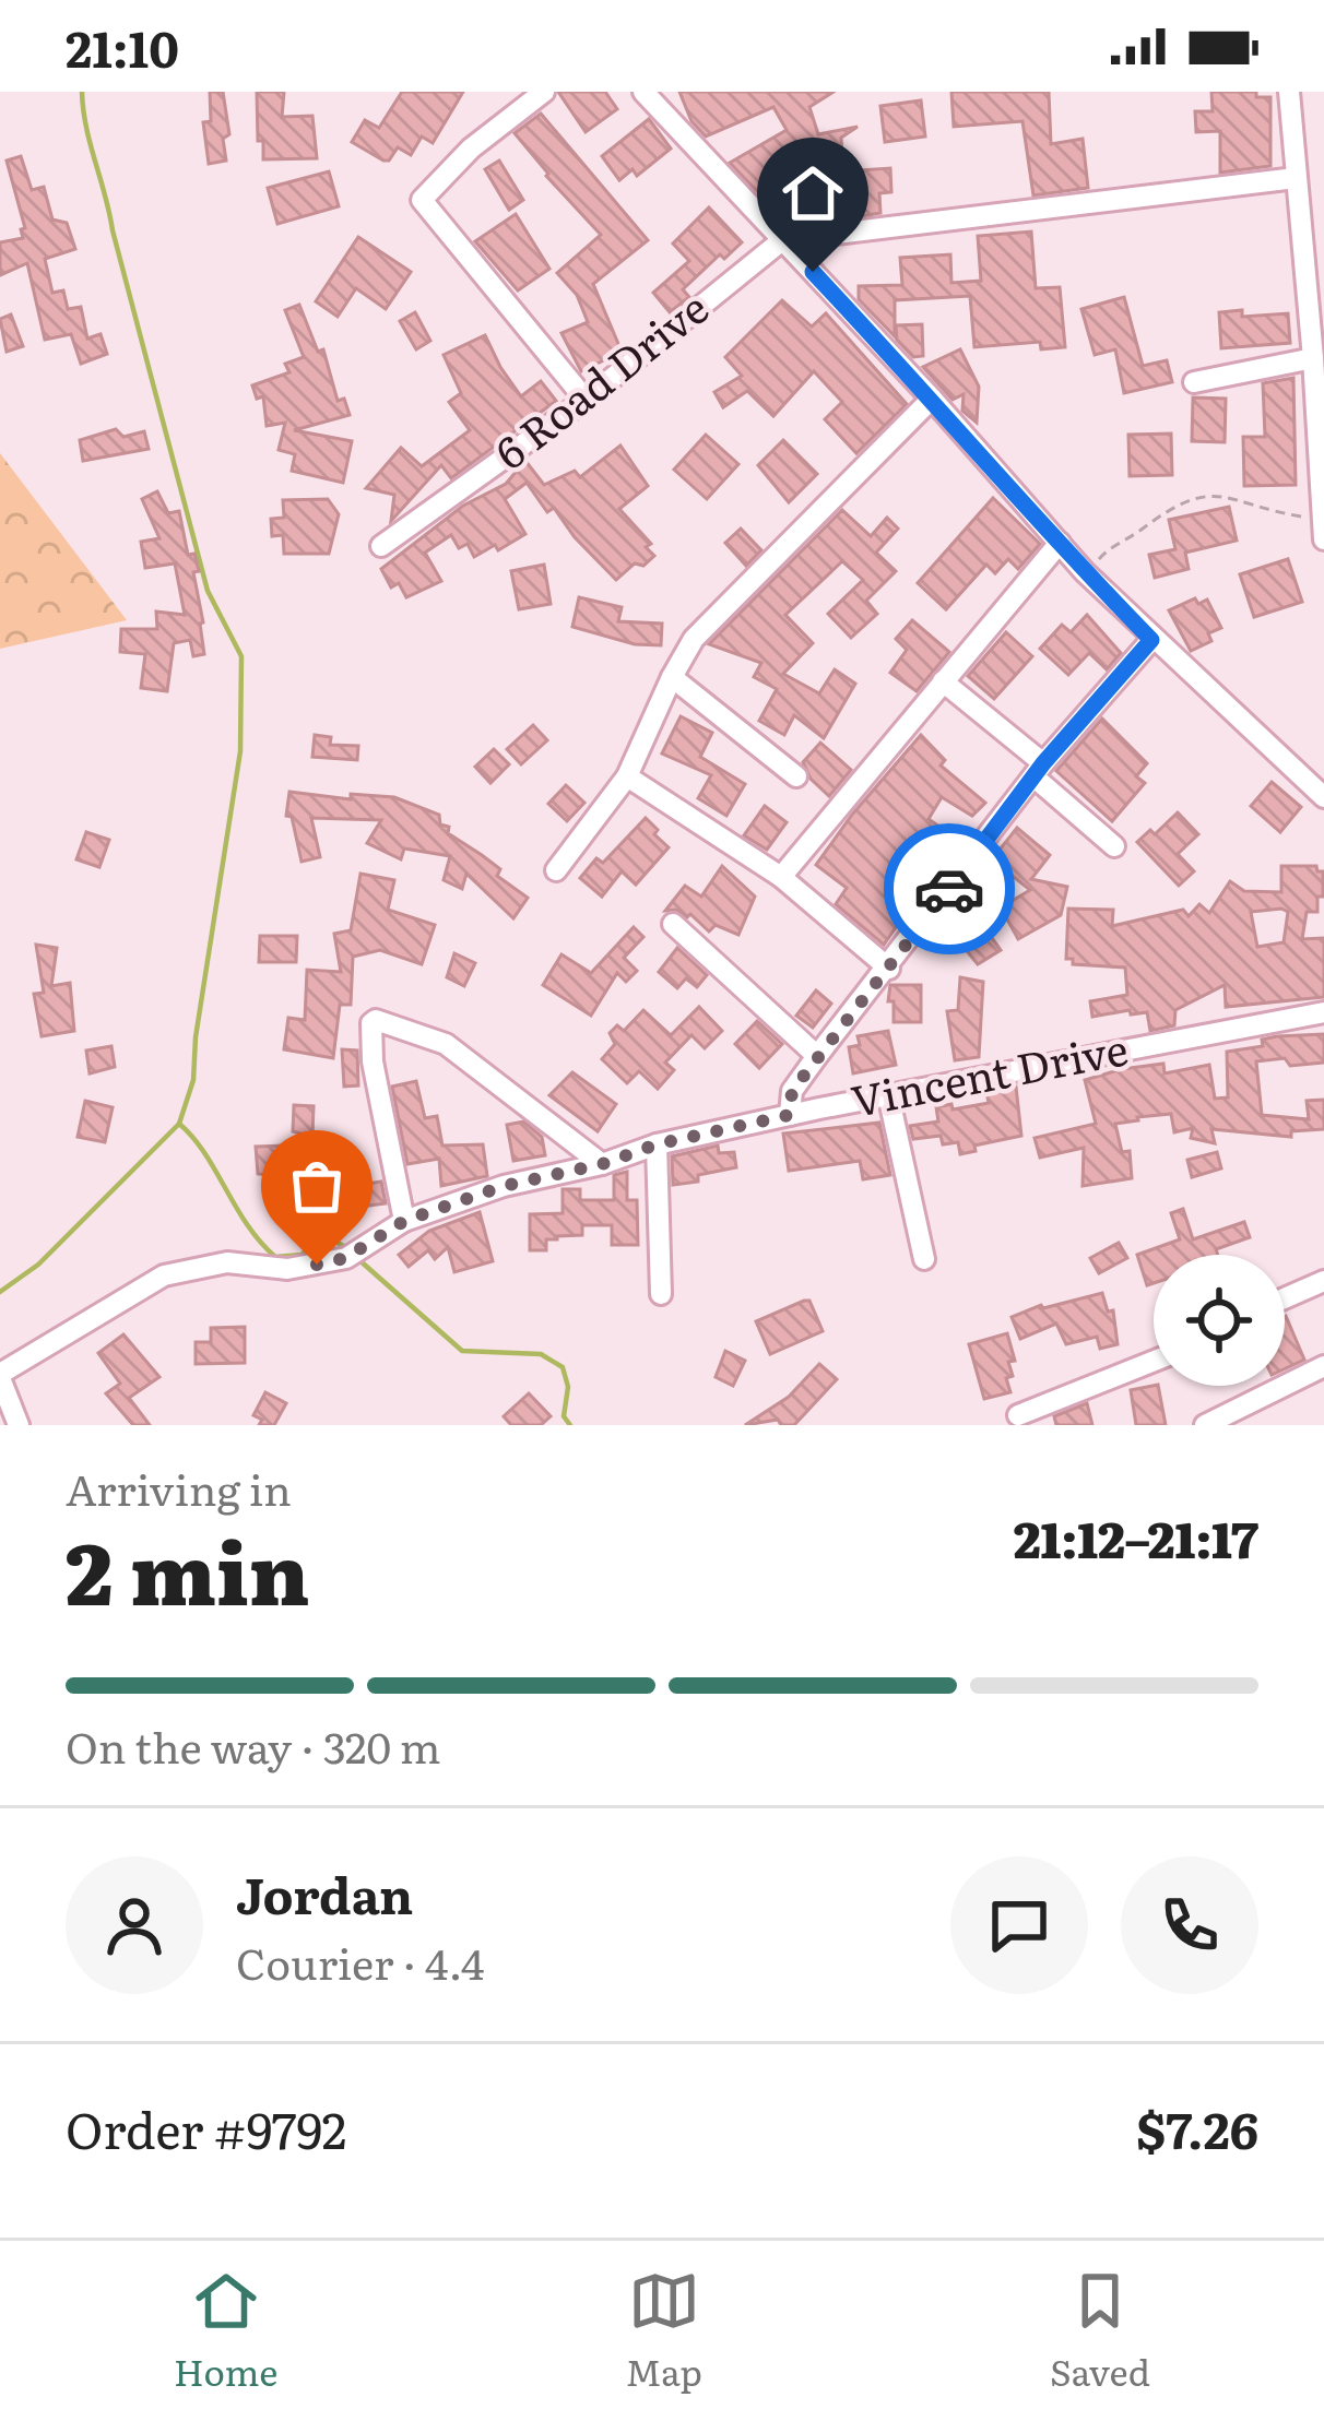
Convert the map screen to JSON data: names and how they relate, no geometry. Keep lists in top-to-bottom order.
{
  "streets": {
    "street": ["6 Road Drive", "Vincent Drive"]
  },
  "page": {
    "status": "21:10",
    "heading": ["2 min", "Arriving in", "21:12–21:17"],
    "panel": [
      "Jordan",
      "Courier · 4.4",
      "Order #9792",
      "$7.26"
    ],
    "bar": "On the way · 320 m",
    "tabs": ["Home", "Map", "Saved"]
  }
}
